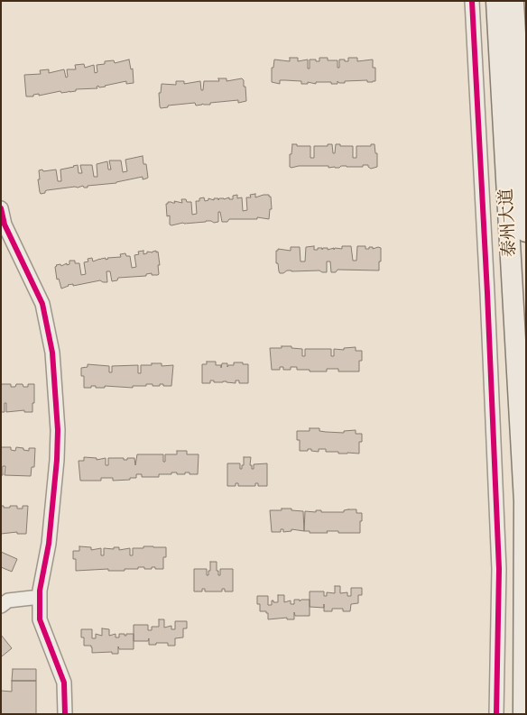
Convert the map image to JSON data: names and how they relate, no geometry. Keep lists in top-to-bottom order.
{
  "streets": {
    "highway": ["泰州大道"]
  }
}
